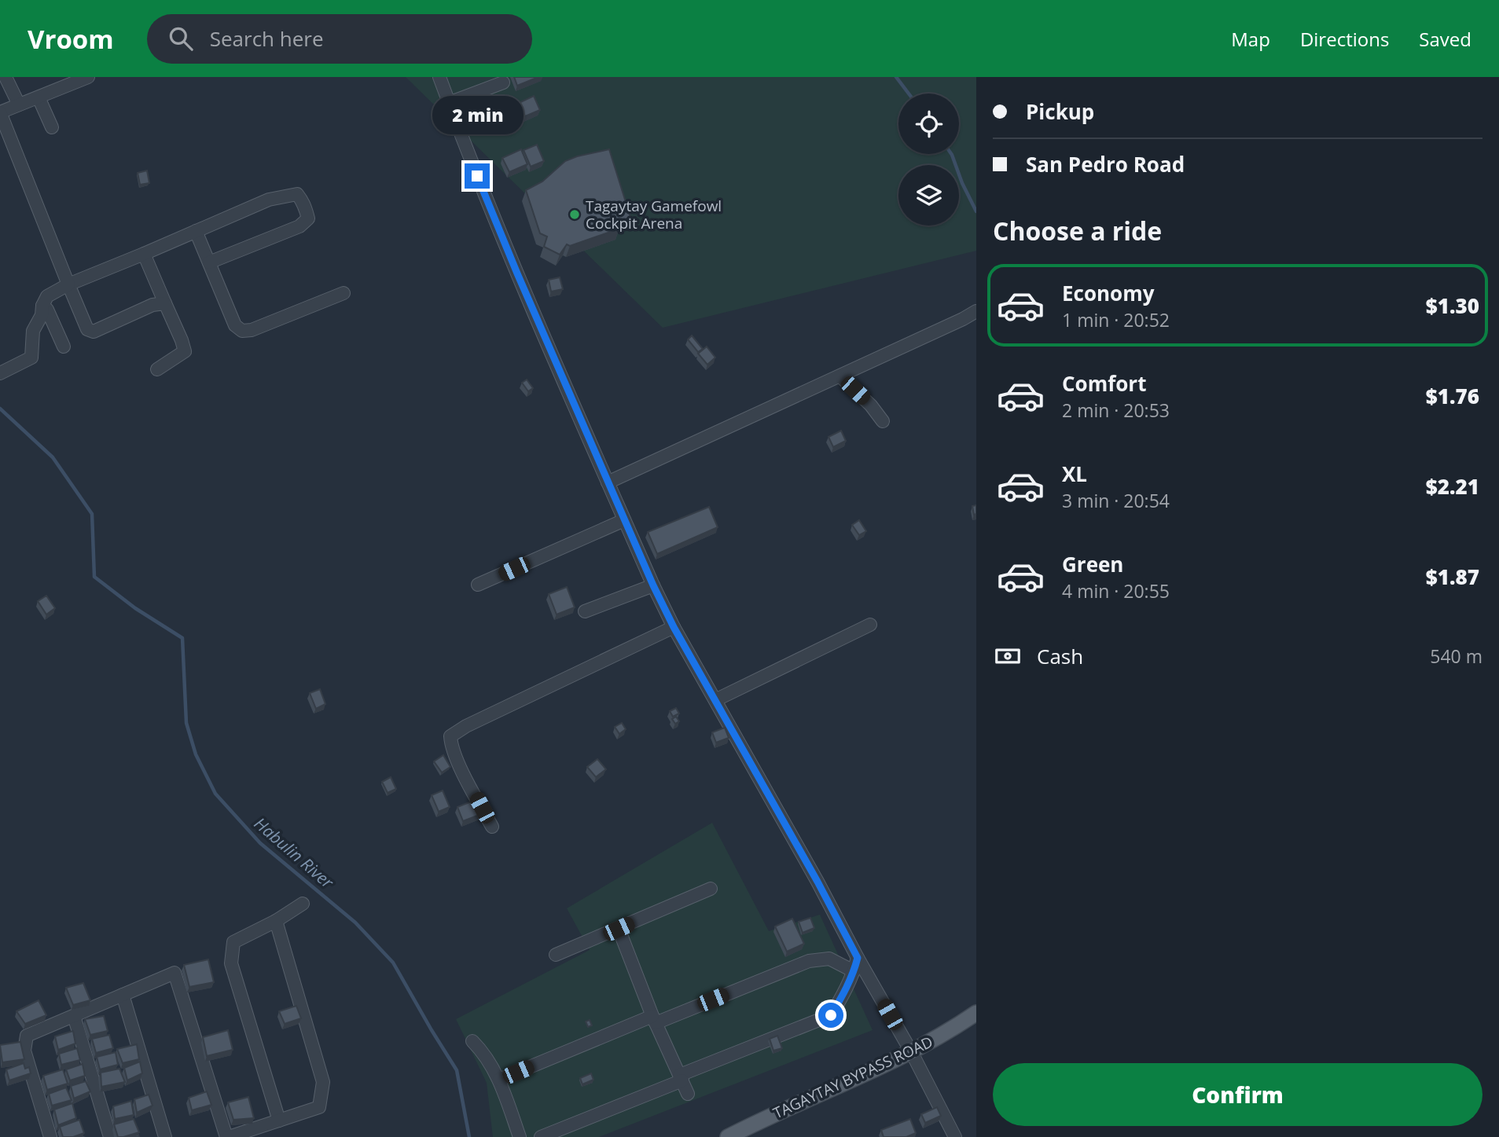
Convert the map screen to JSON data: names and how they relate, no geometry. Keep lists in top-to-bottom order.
{
  "streets": {
    "main road": ["TAGAYTAY BYPASS ROAD"]
  },
  "water": ["Habulin River"],
  "places": ["Tagaytay Gamefowl Cockpit Arena"],
  "page": {
    "header": "Vroom",
    "search": "Search here",
    "nav": ["Map", "Directions", "Saved"],
    "banner": ["Pickup", "San Pedro Road"],
    "bubble": "2 min",
    "heading": "Choose a ride",
    "list": [
      {
        "name": "Economy",
        "note": "1 min · 20:52",
        "value": "$1.30"
      },
      {
        "name": "Comfort",
        "note": "2 min · 20:53",
        "value": "$1.76"
      },
      {
        "name": "XL",
        "note": "3 min · 20:54",
        "value": "$2.21"
      },
      {
        "name": "Green",
        "note": "4 min · 20:55",
        "value": "$1.87"
      }
    ],
    "pay": ["Cash", "540 m"],
    "buttons": "Confirm"
  }
}
